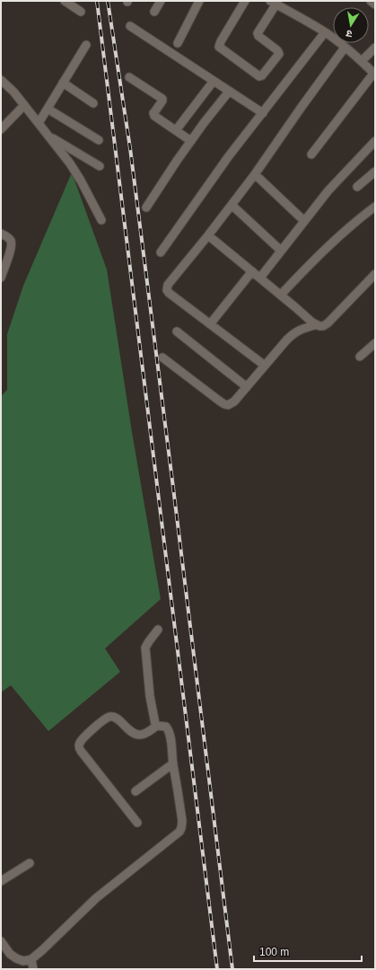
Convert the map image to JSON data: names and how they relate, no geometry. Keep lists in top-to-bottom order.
{
  "scale_bar": "100 m",
  "north": "bottom"
}
